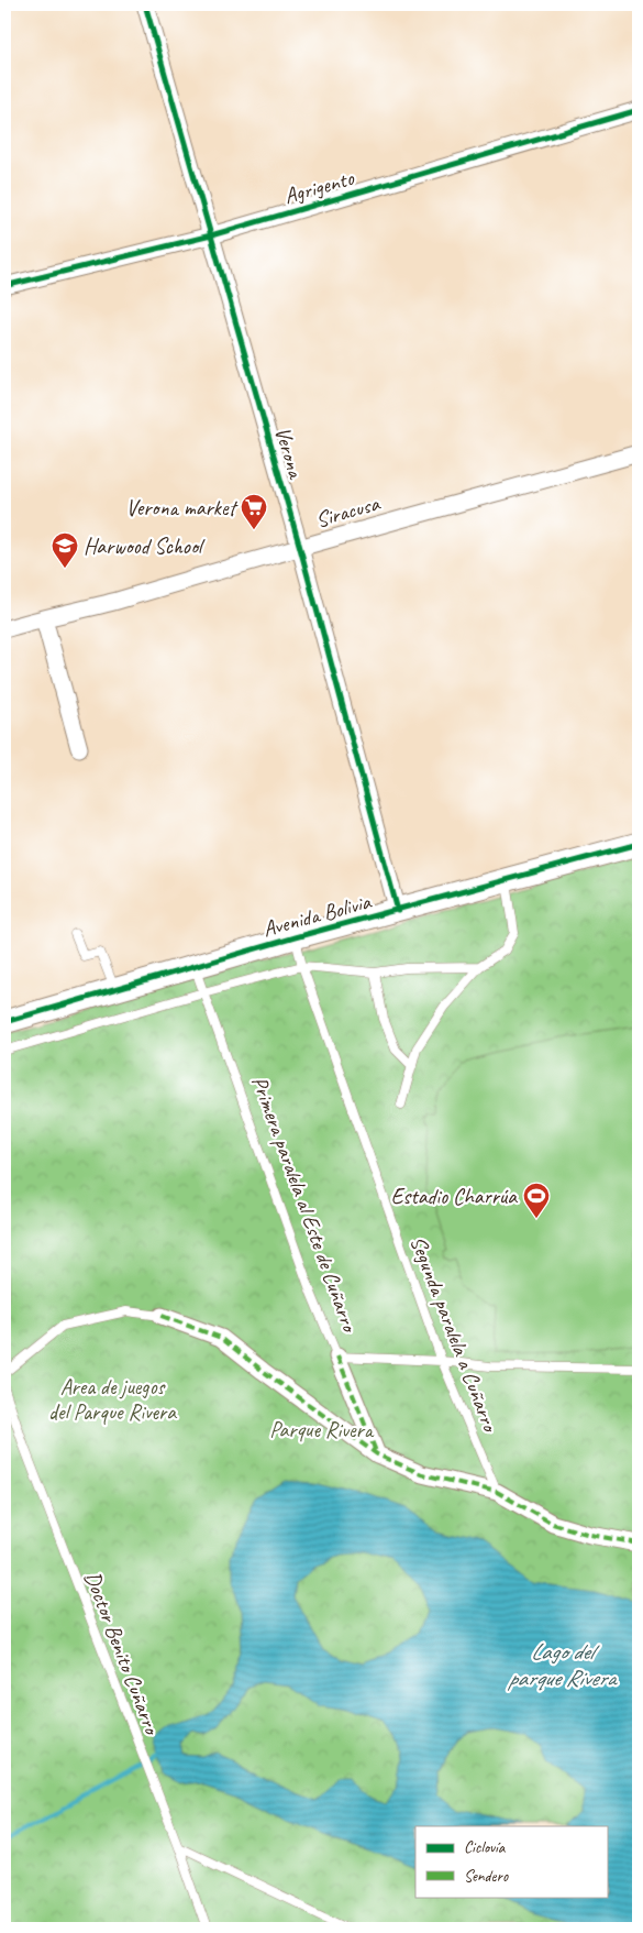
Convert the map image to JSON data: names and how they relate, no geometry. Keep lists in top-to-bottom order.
{
  "streets": {
    "street": [
      "Agrigento",
      "Verona",
      "Siracusa",
      "Avenida Bolivia",
      "Primera paralela al Este de Cuñarro"
    ],
    "lane": ["Segunda paralela a Cuñarro", "Doctor Benito Cuñarro"]
  },
  "crossings": [
    ["Agrigento", "Verona"],
    ["Verona", "Siracusa"],
    ["Verona", "Avenida Bolivia"],
    ["Avenida Bolivia", "Primera paralela al Este de Cuñarro"],
    ["Avenida Bolivia", "Segunda paralela a Cuñarro"]
  ],
  "water": ["Lago del parque Rivera"],
  "parks": ["Area de juegos del Parque Rivera", "Parque Rivera"],
  "places": {
    "supermarket": ["Verona market"],
    "school or university": ["Harwood School"],
    "sports": ["Estadio Charrúa"]
  },
  "legend": ["Ciclovía", "Sendero"]
}
